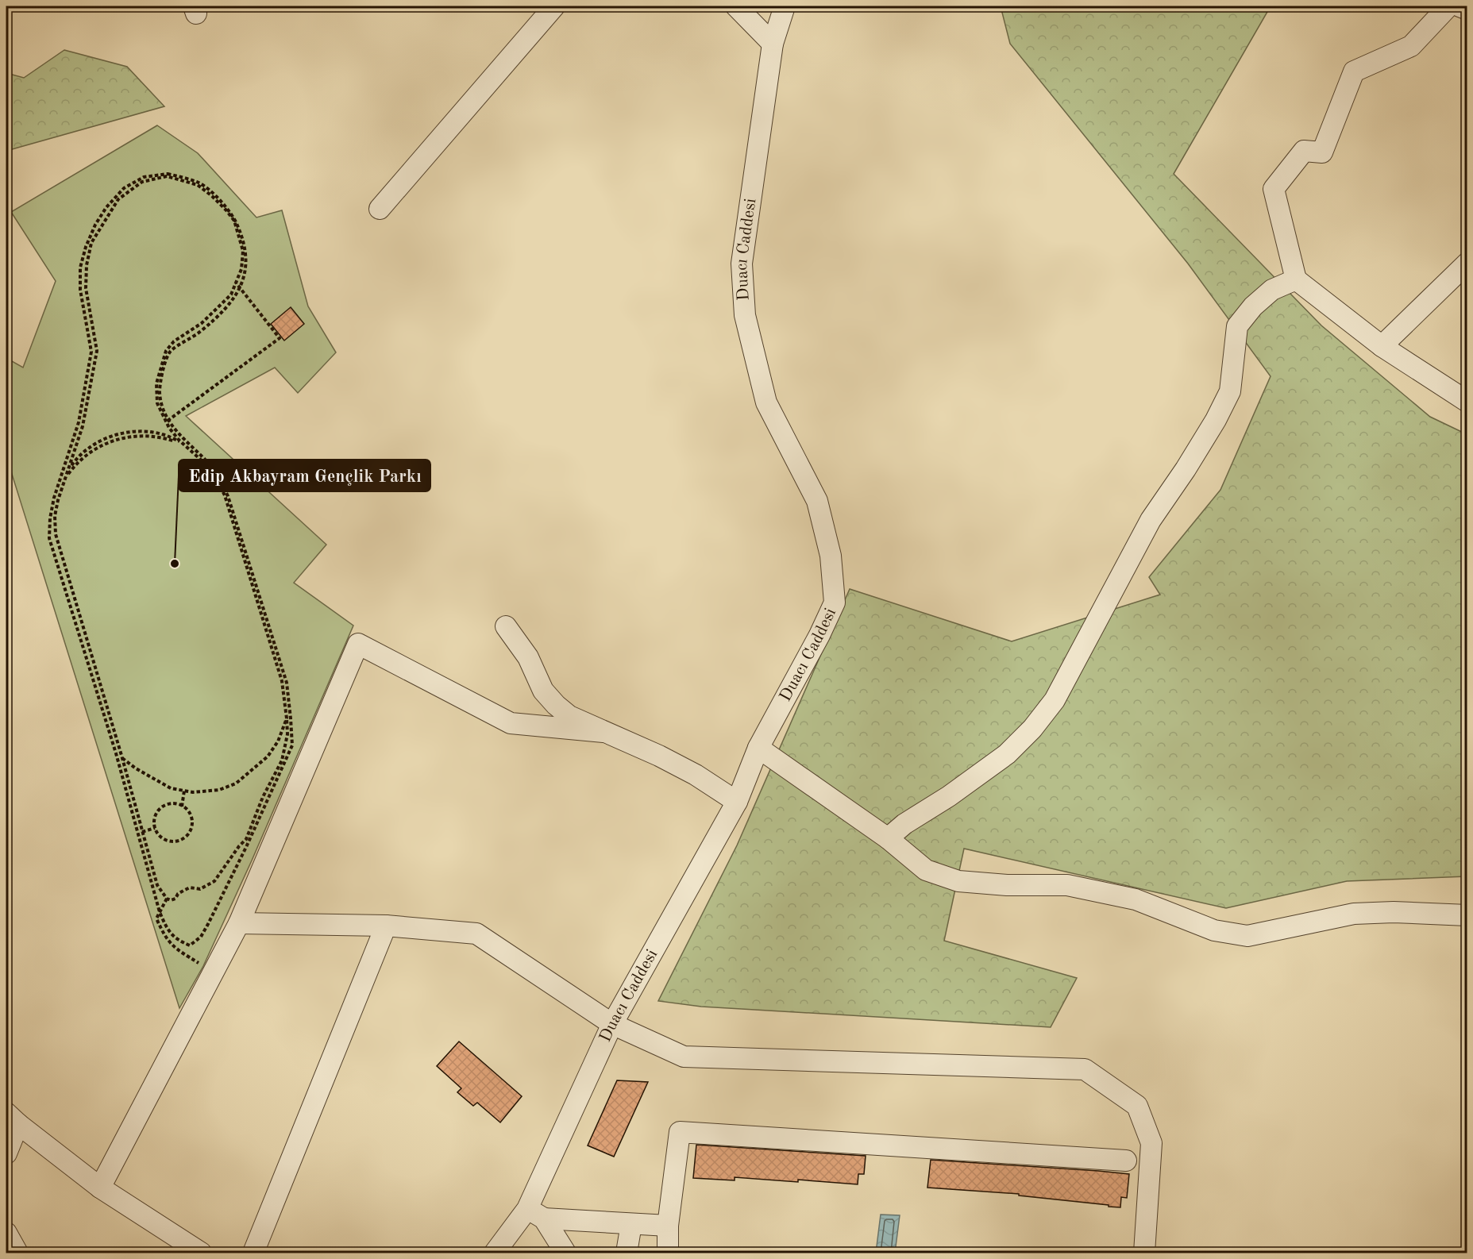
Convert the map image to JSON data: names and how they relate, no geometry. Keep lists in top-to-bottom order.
{
  "streets": {
    "street": ["Duacı Caddesi"]
  },
  "places": ["Edip Akbayram Gençlik Parkı"]
}
